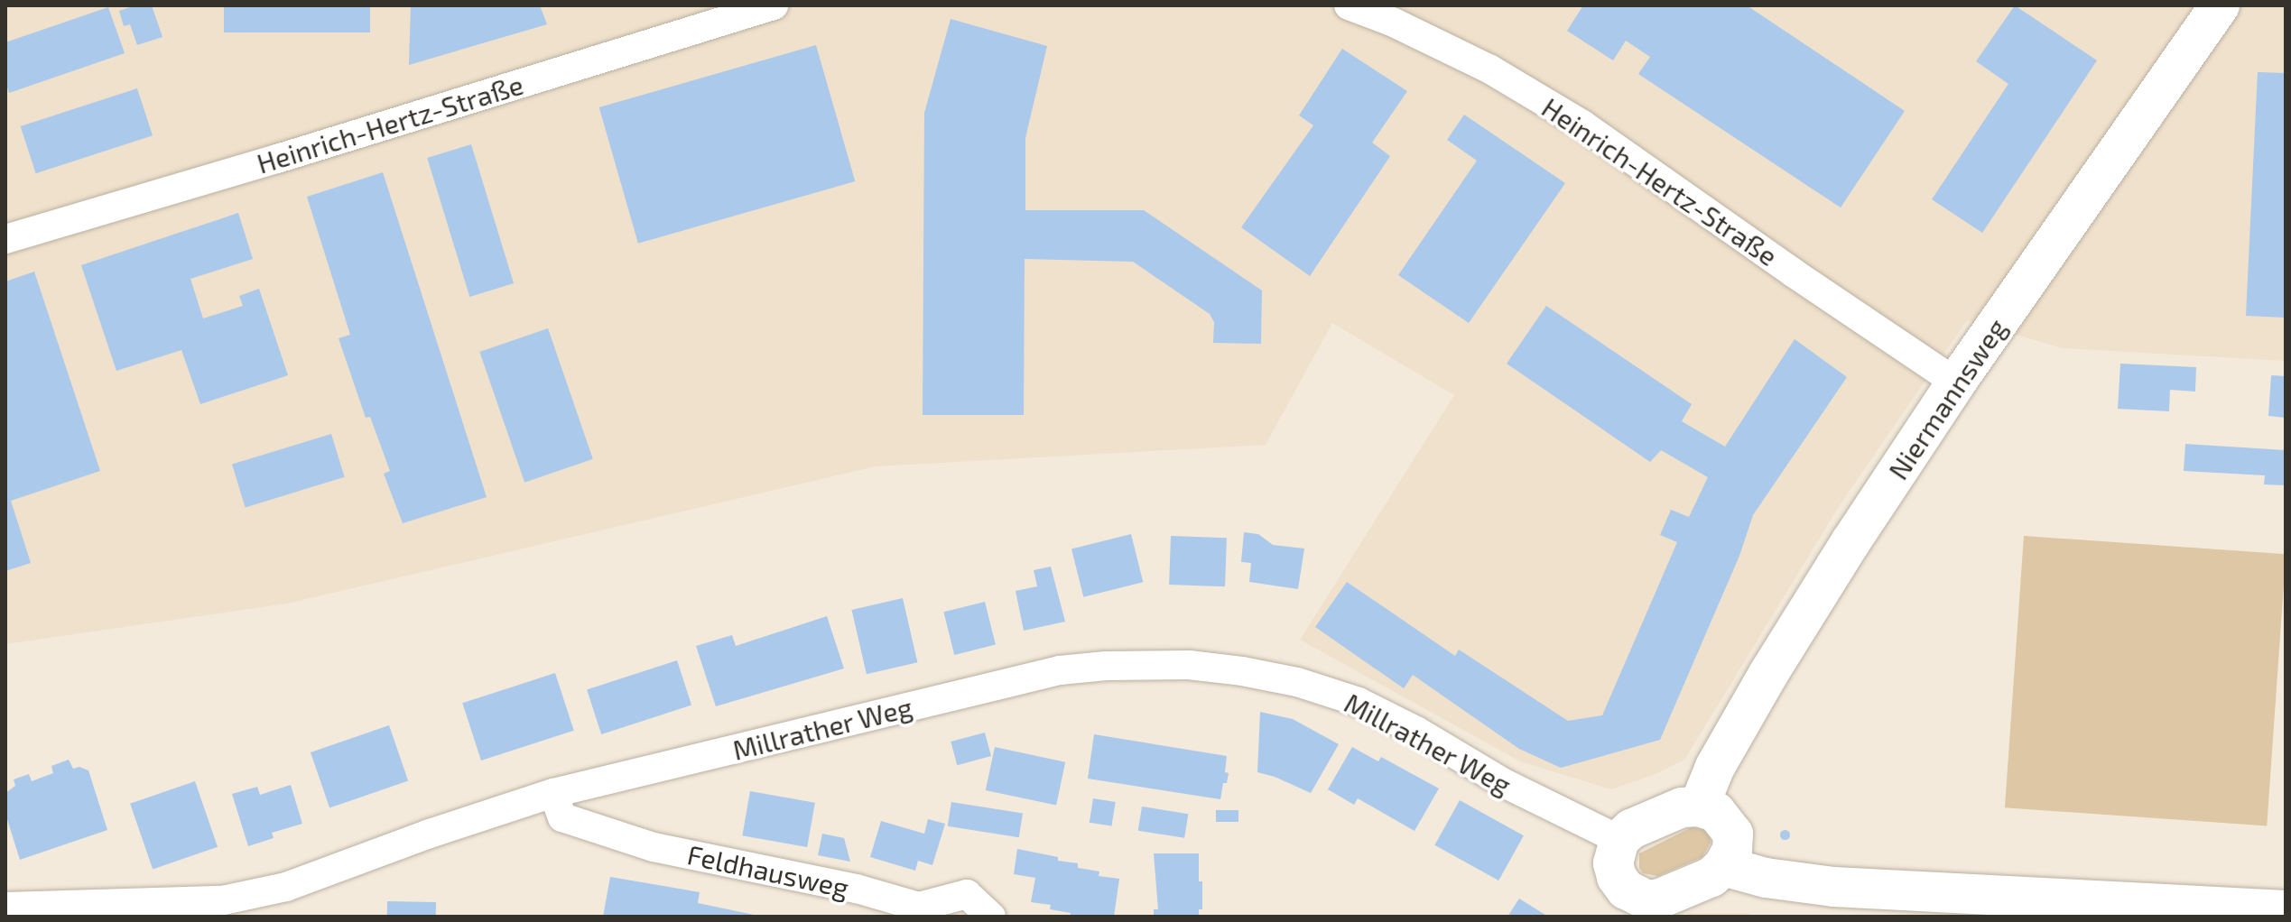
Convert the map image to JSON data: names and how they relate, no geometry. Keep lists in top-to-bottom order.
{
  "streets": {
    "street": [
      "Heinrich-Hertz-Straße",
      "Niermannsweg",
      "Millrather Weg",
      "Feldhausweg"
    ]
  },
  "crossings": [
    ["Heinrich-Hertz-Straße", "Niermannsweg"],
    ["Niermannsweg", "Millrather Weg"],
    ["Millrather Weg", "Feldhausweg"]
  ]
}
